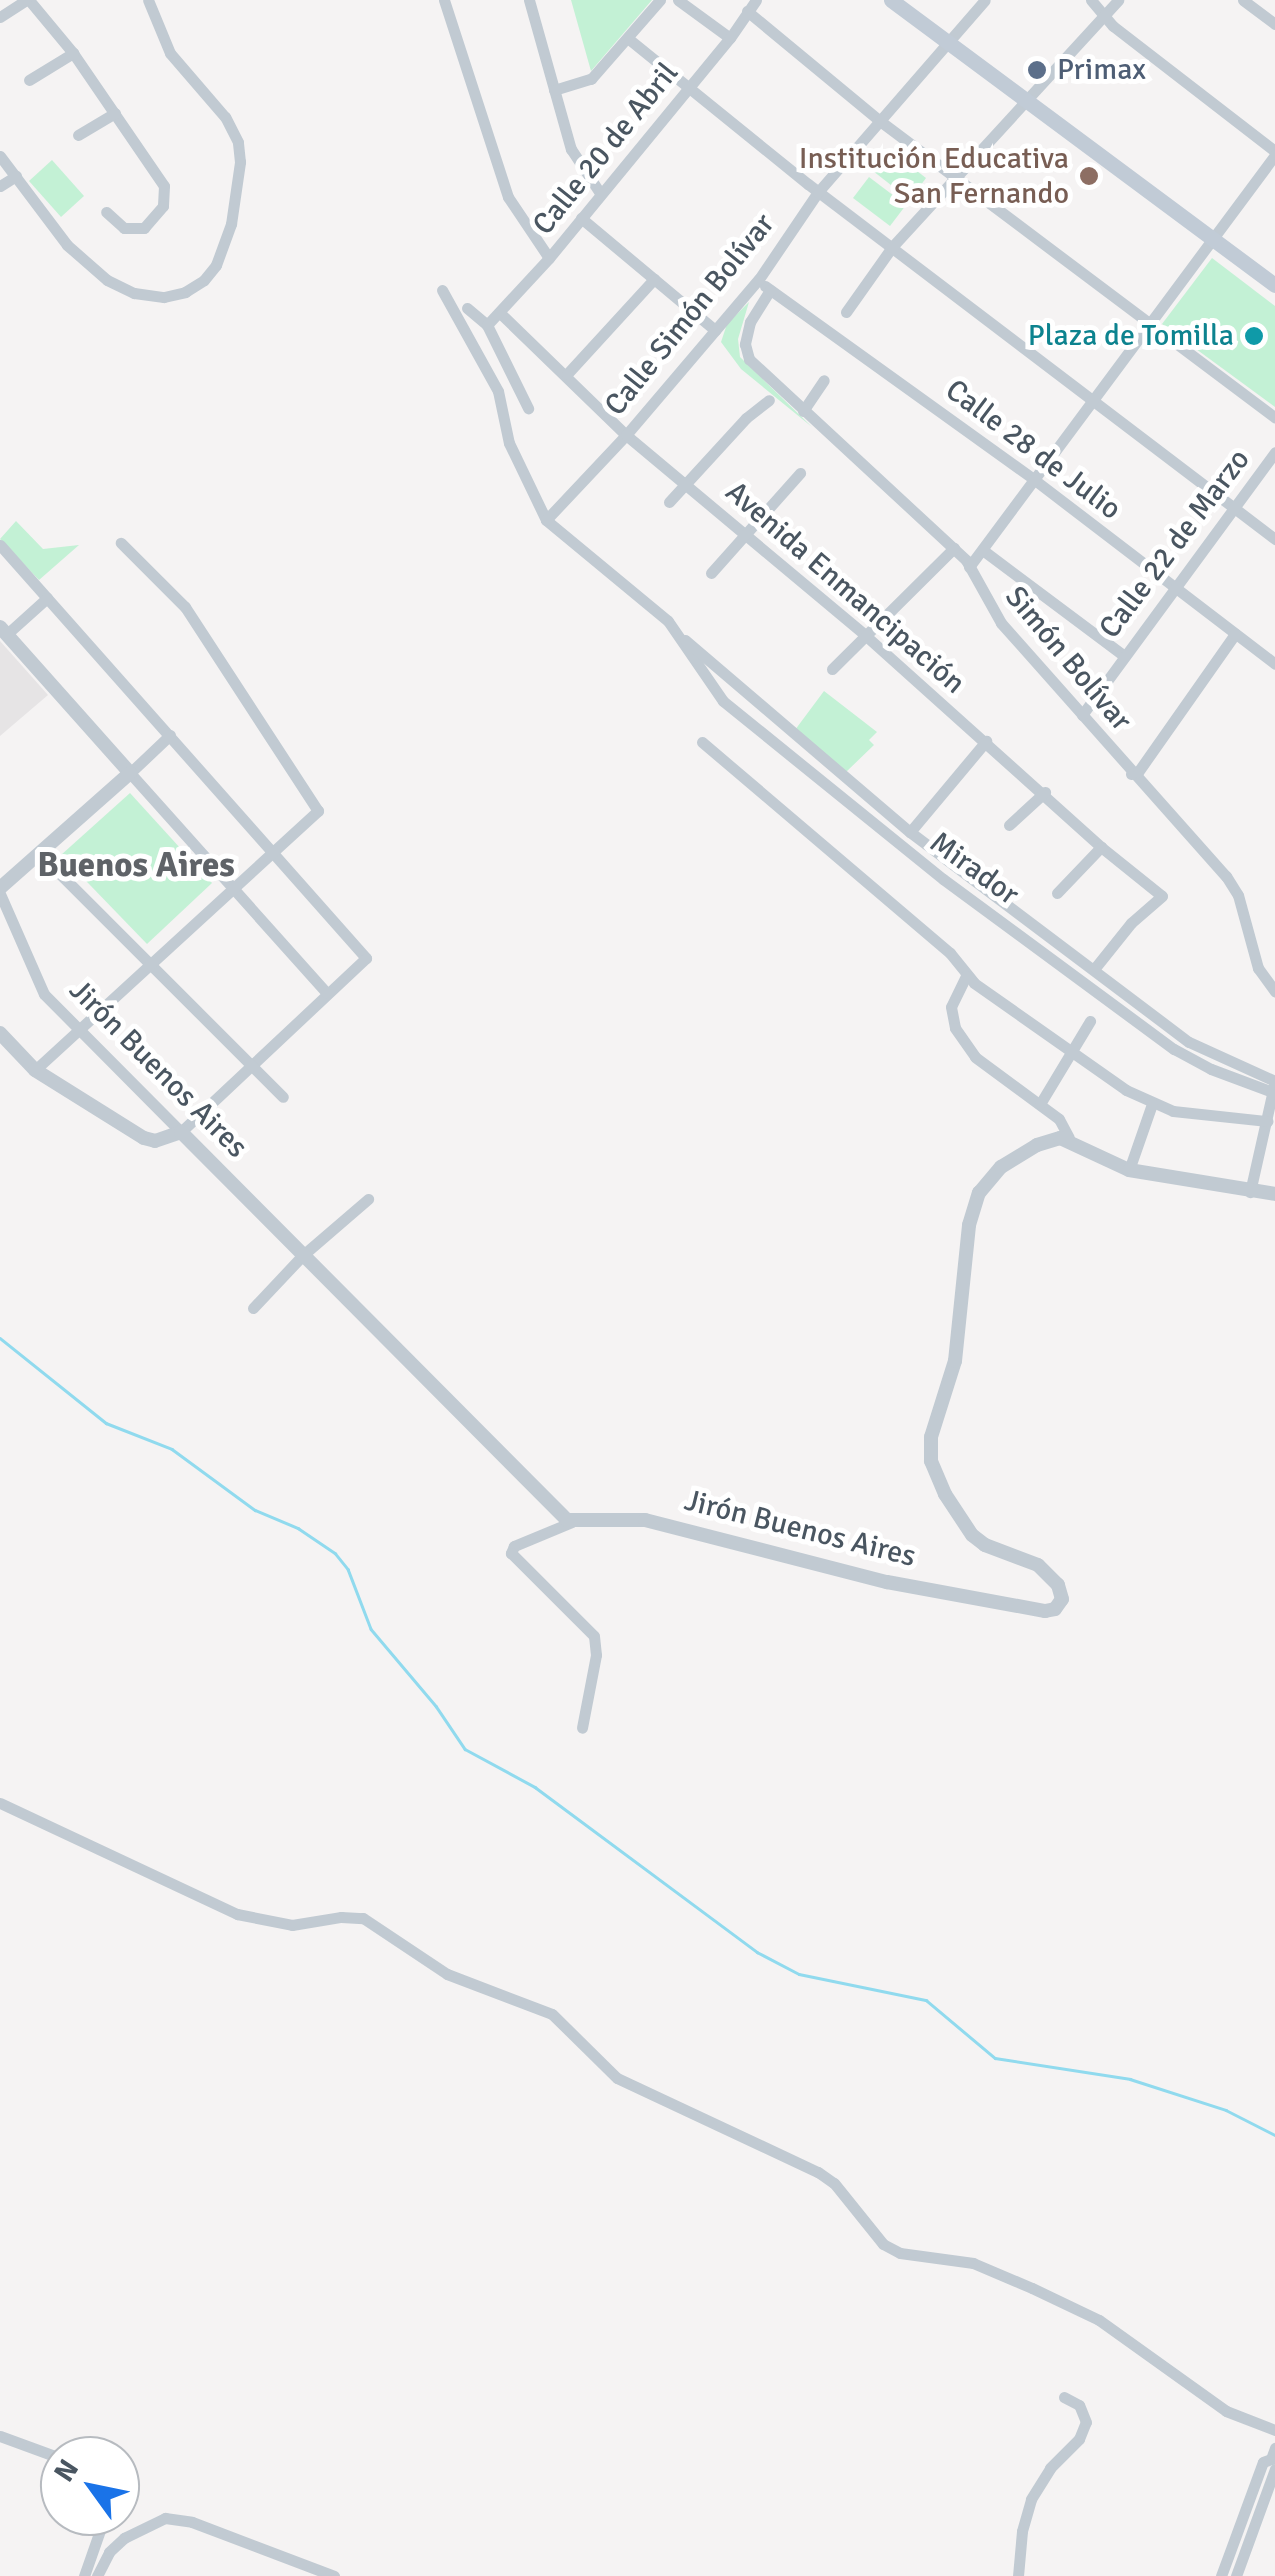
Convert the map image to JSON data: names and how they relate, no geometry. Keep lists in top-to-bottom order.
{
  "streets": {
    "street": [
      "Calle 20 de Abril",
      "Calle Simón Bolívar",
      "Calle 28 de Julio",
      "Calle 22 de Marzo",
      "Avenida Enmancipación",
      "Simón Bolívar",
      "Mirador",
      "Jirón Buenos Aires"
    ]
  },
  "crossings": [
    ["Calle 20 de Abril", "Avenida Enmancipación"],
    ["Calle Simón Bolívar", "Calle 28 de Julio"],
    ["Calle Simón Bolívar", "Avenida Enmancipación"],
    ["Calle Simón Bolívar", "Mirador"],
    ["Calle 28 de Julio", "Calle 22 de Marzo"],
    ["Calle 28 de Julio", "Simón Bolívar"],
    ["Calle 22 de Marzo", "Simón Bolívar"],
    ["Avenida Enmancipación", "Mirador"]
  ],
  "districts": ["Buenos Aires"],
  "places": ["Primax", "Institución Educativa San Fernando", "Plaza de Tomilla"],
  "north": "top left"
}
